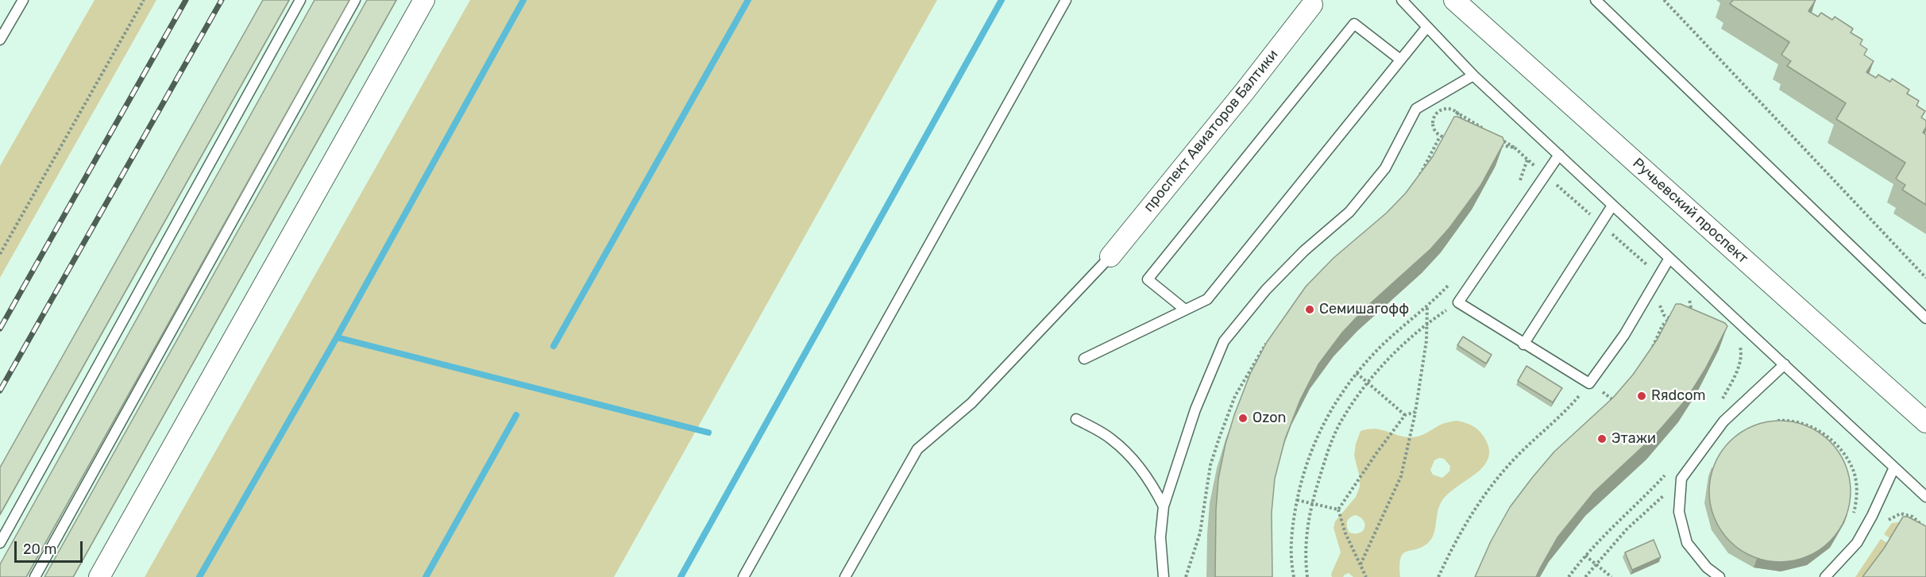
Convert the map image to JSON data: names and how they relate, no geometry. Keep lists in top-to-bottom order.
{
  "streets": {
    "street": ["проспект Авиаторов Балтики", "Ручьевский проспект"]
  },
  "places": [
    "Семишагофф",
    "Rяdcom",
    "Ozon",
    "Этажи"
  ],
  "scale_bar": "20 m"
}
